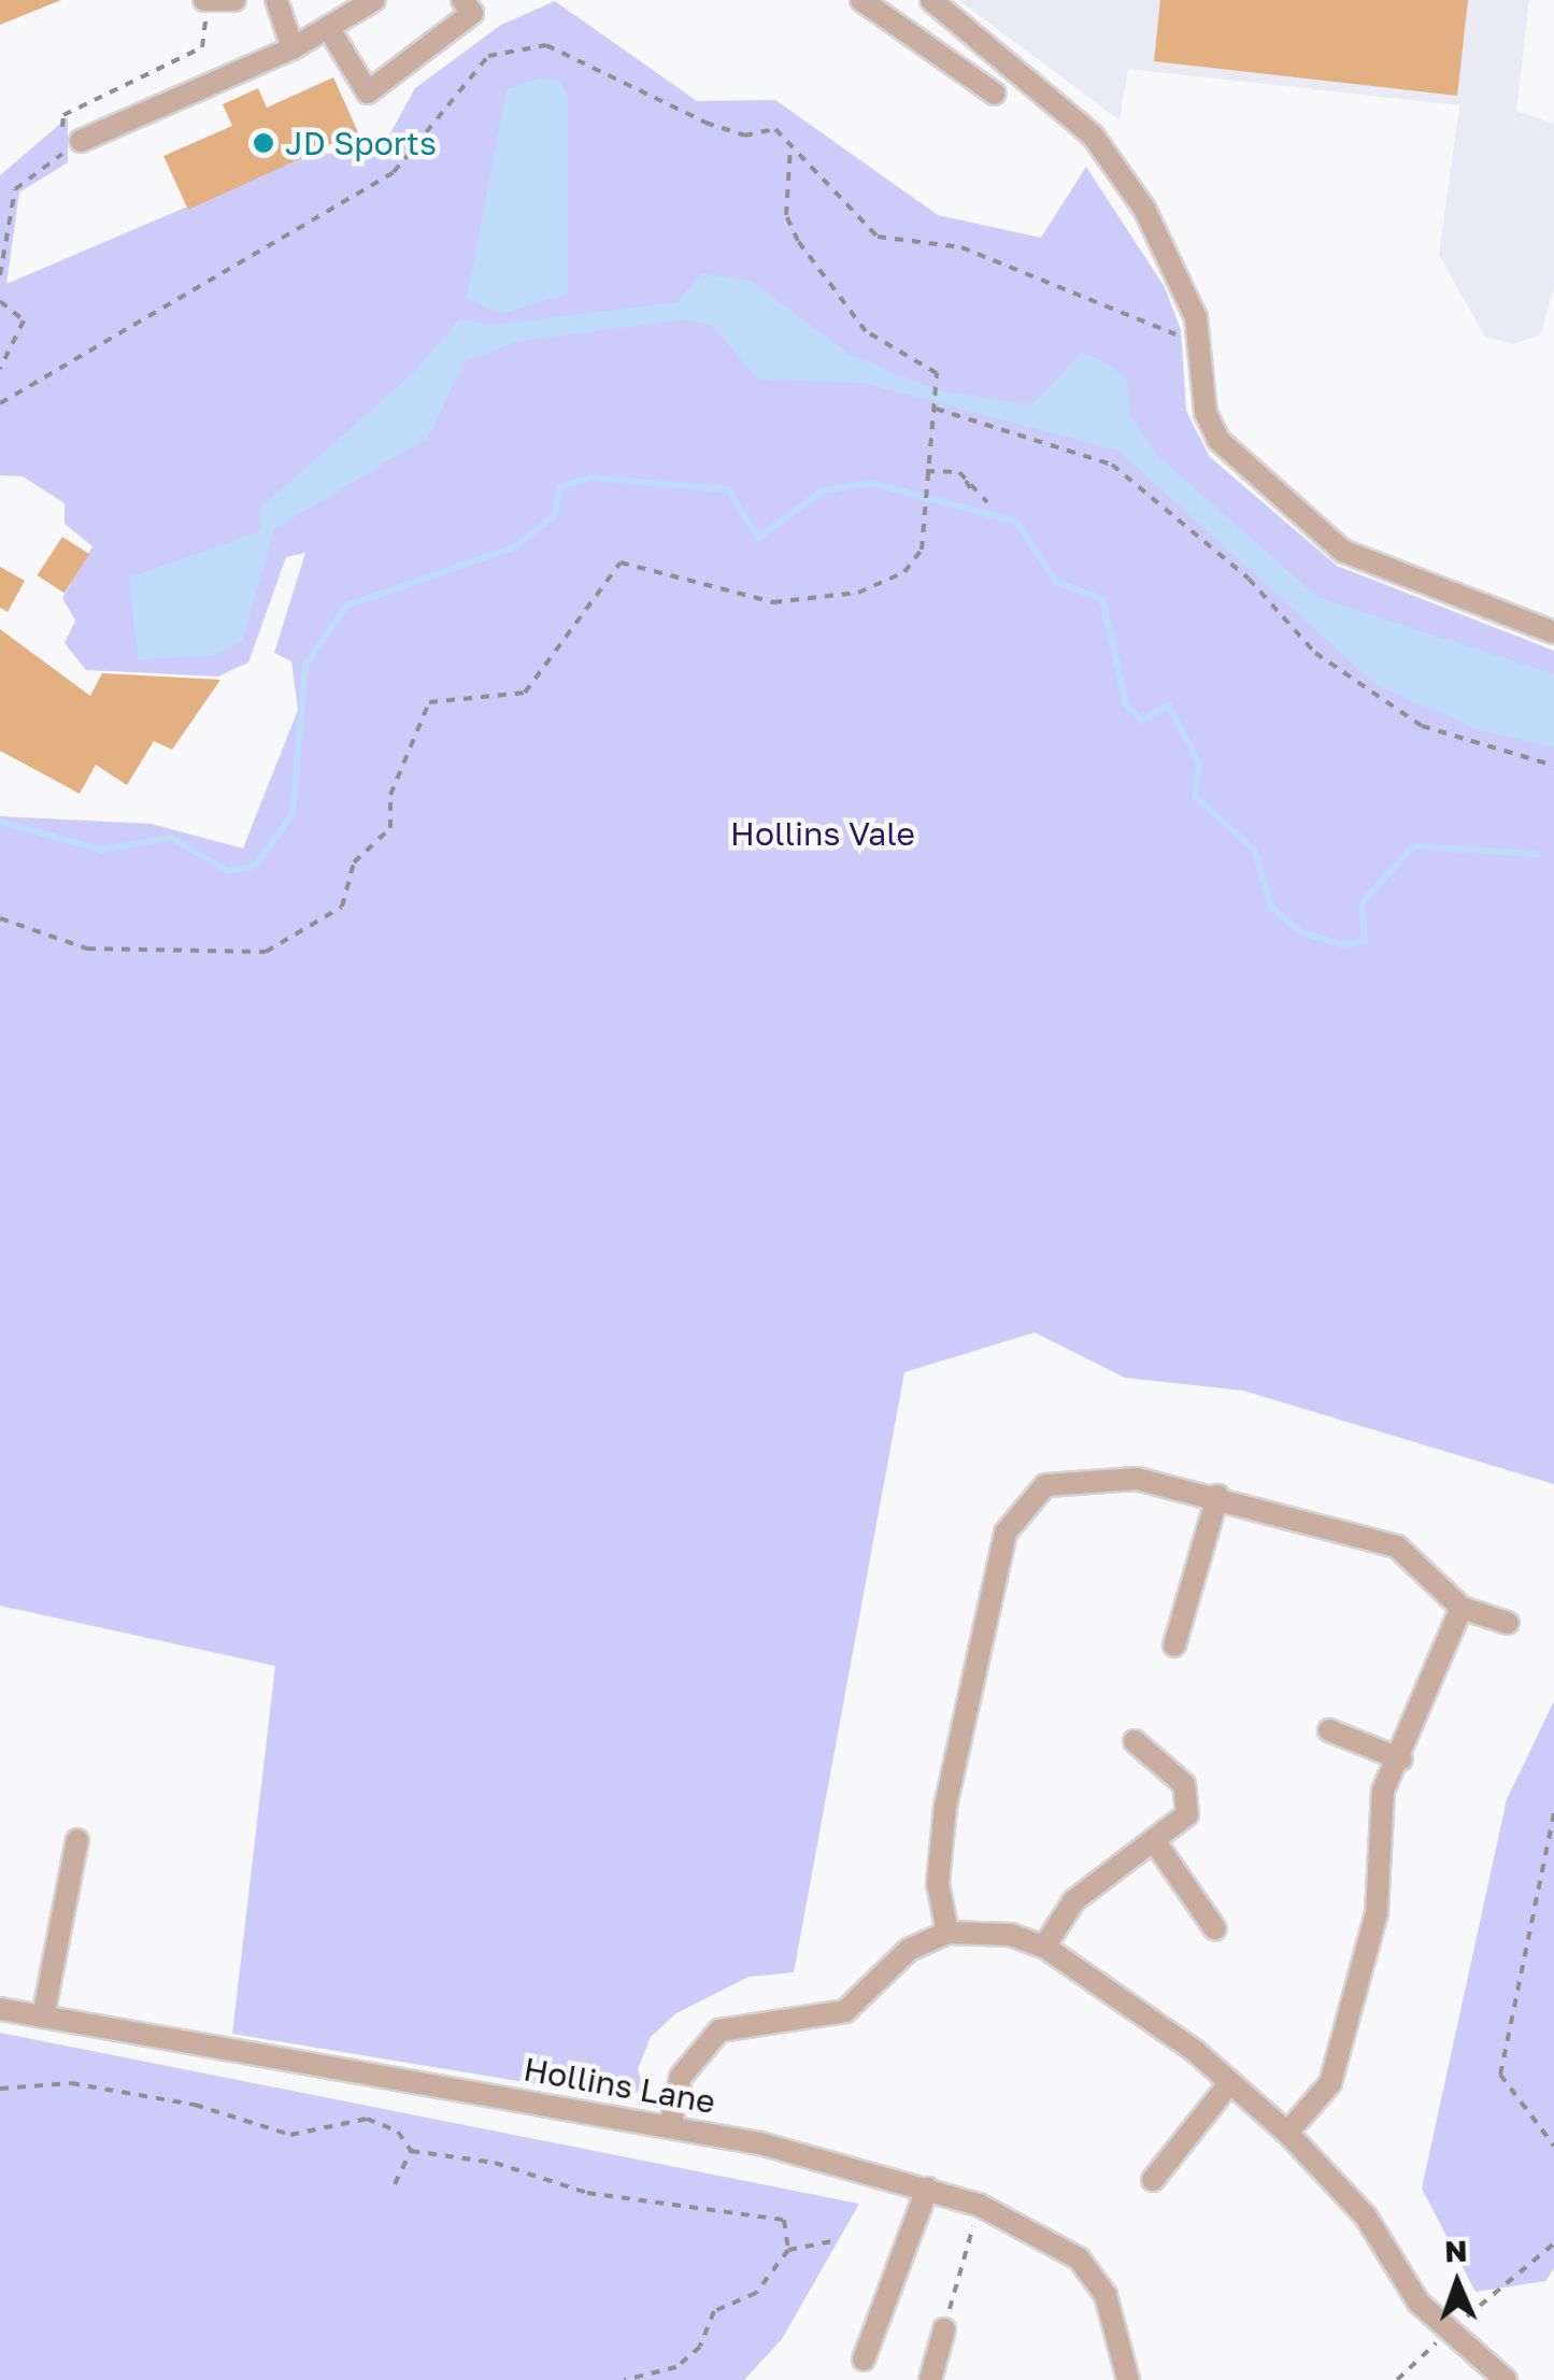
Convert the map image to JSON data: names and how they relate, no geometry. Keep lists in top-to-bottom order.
{
  "streets": {
    "street": ["Hollins Lane"]
  },
  "parks": ["Hollins Vale"],
  "places": ["JD Sports"],
  "north": "top"
}
